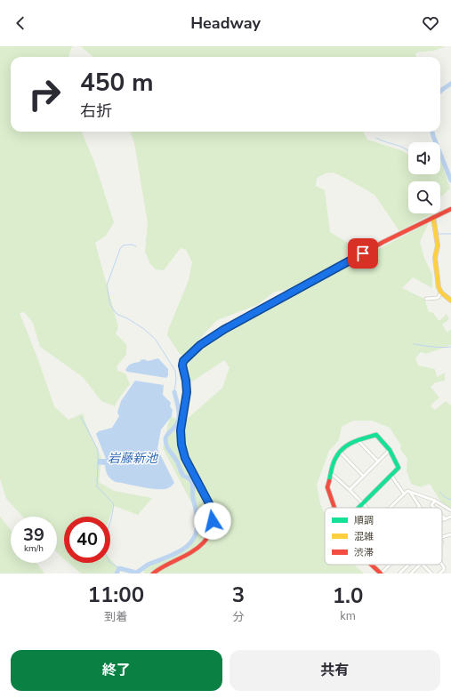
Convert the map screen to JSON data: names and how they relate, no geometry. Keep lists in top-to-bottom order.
{
  "water": ["岩藤新池"],
  "legend": ["順調", "混雑", "渋滞"],
  "page": {
    "header": "Headway",
    "turn": ["450 m", "右折"],
    "speed": "39 km/h",
    "limit": "40",
    "eta": [
      "11:00",
      "到着",
      "3",
      "分",
      "1.0",
      "km"
    ],
    "buttons": ["終了", "共有"]
  }
}
